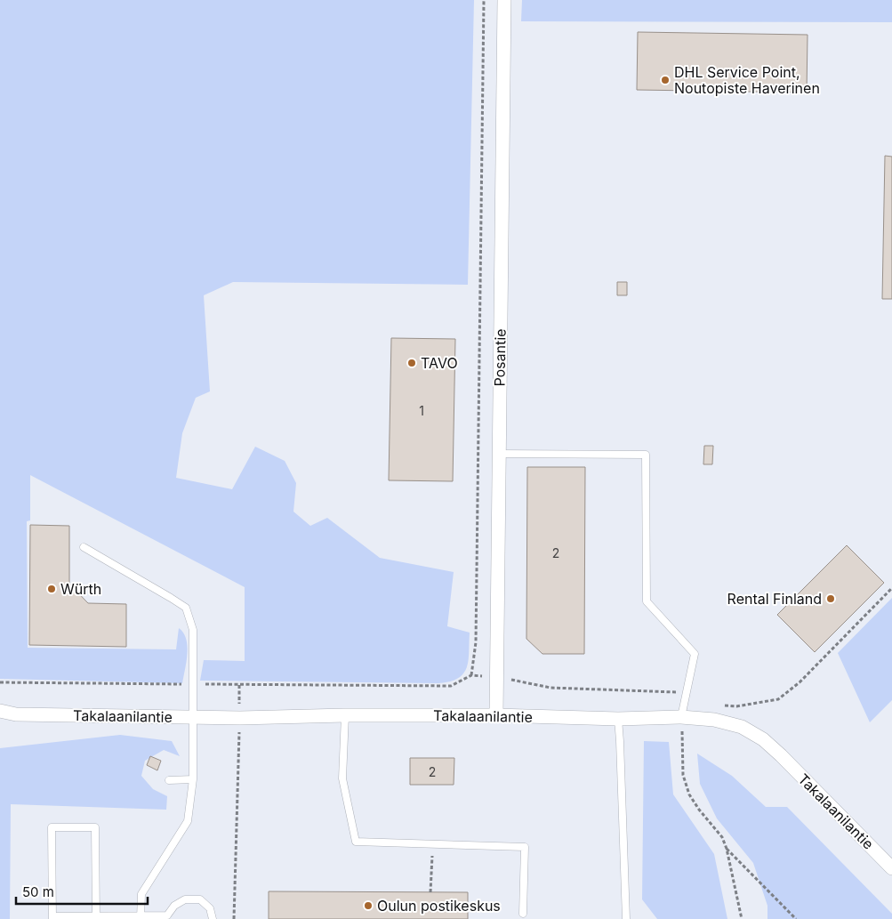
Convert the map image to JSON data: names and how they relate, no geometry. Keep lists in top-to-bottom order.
{
  "streets": {
    "street": ["Posantie", "Takalaanilantie"]
  },
  "crossings": [
    ["Posantie", "Takalaanilantie"]
  ],
  "places": [
    "DHL Service Point, Noutopiste Haverinen",
    "TAVO",
    "Würth",
    "Rental Finland",
    "Oulun postikeskus"
  ],
  "house_numbers": ["1", "2", "2"],
  "scale_bar": "50 m"
}
